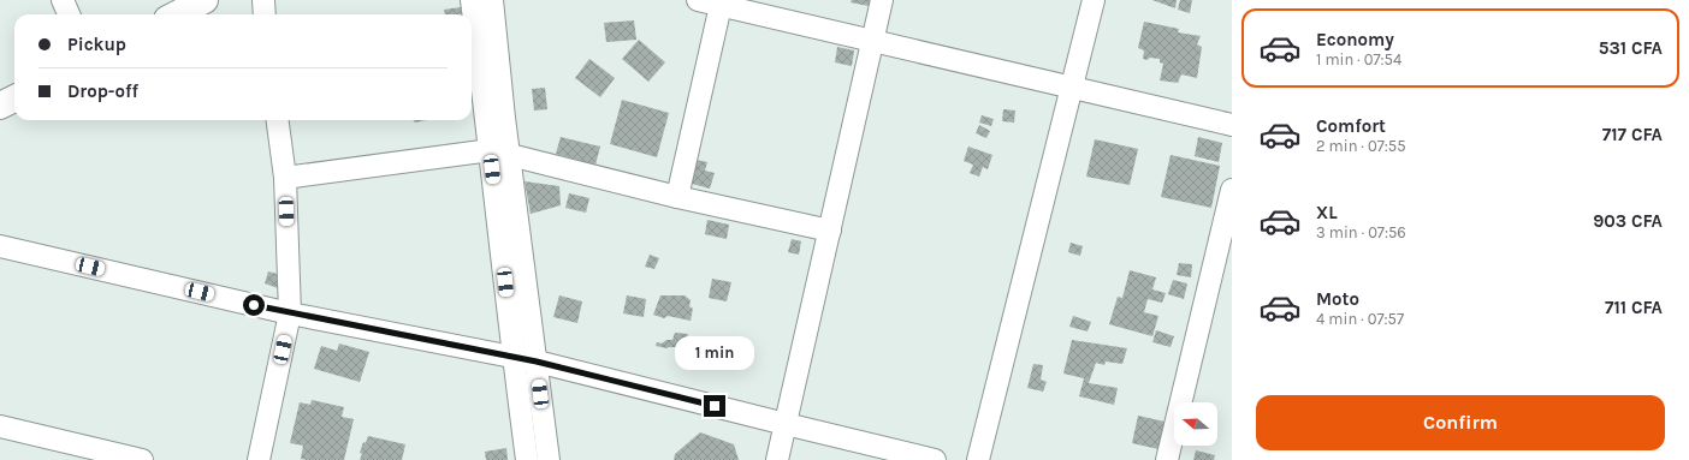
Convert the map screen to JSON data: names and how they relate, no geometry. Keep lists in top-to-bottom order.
{
  "north": "left",
  "page": {
    "list": [
      {
        "name": "Economy",
        "note": "1 min · 07:54",
        "value": "531 CFA"
      },
      {
        "name": "Comfort",
        "note": "2 min · 07:55",
        "value": "717 CFA"
      },
      {
        "name": "XL",
        "note": "3 min · 07:56",
        "value": "903 CFA"
      },
      {
        "name": "Moto",
        "note": "4 min · 07:57",
        "value": "711 CFA"
      }
    ],
    "banner": ["Pickup", "Drop-off"],
    "bubble": "1 min",
    "buttons": "Confirm"
  }
}
